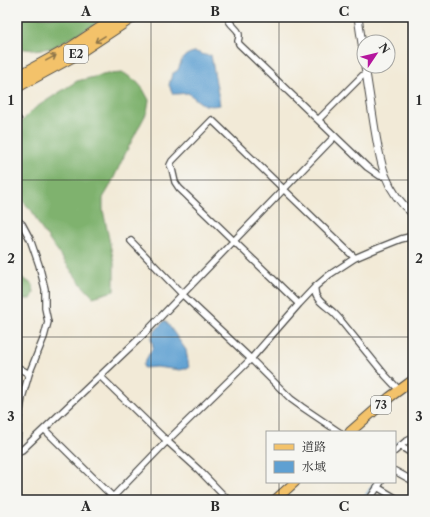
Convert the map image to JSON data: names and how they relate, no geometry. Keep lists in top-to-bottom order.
{
  "streets": {
    "highway": ["E2"],
    "main road": ["73"]
  },
  "legend": ["道路", "水域"],
  "north": "top right",
  "grid": {
    "columns": ["A", "B", "C"],
    "rows": ["1", "2", "3"]
  }
}
